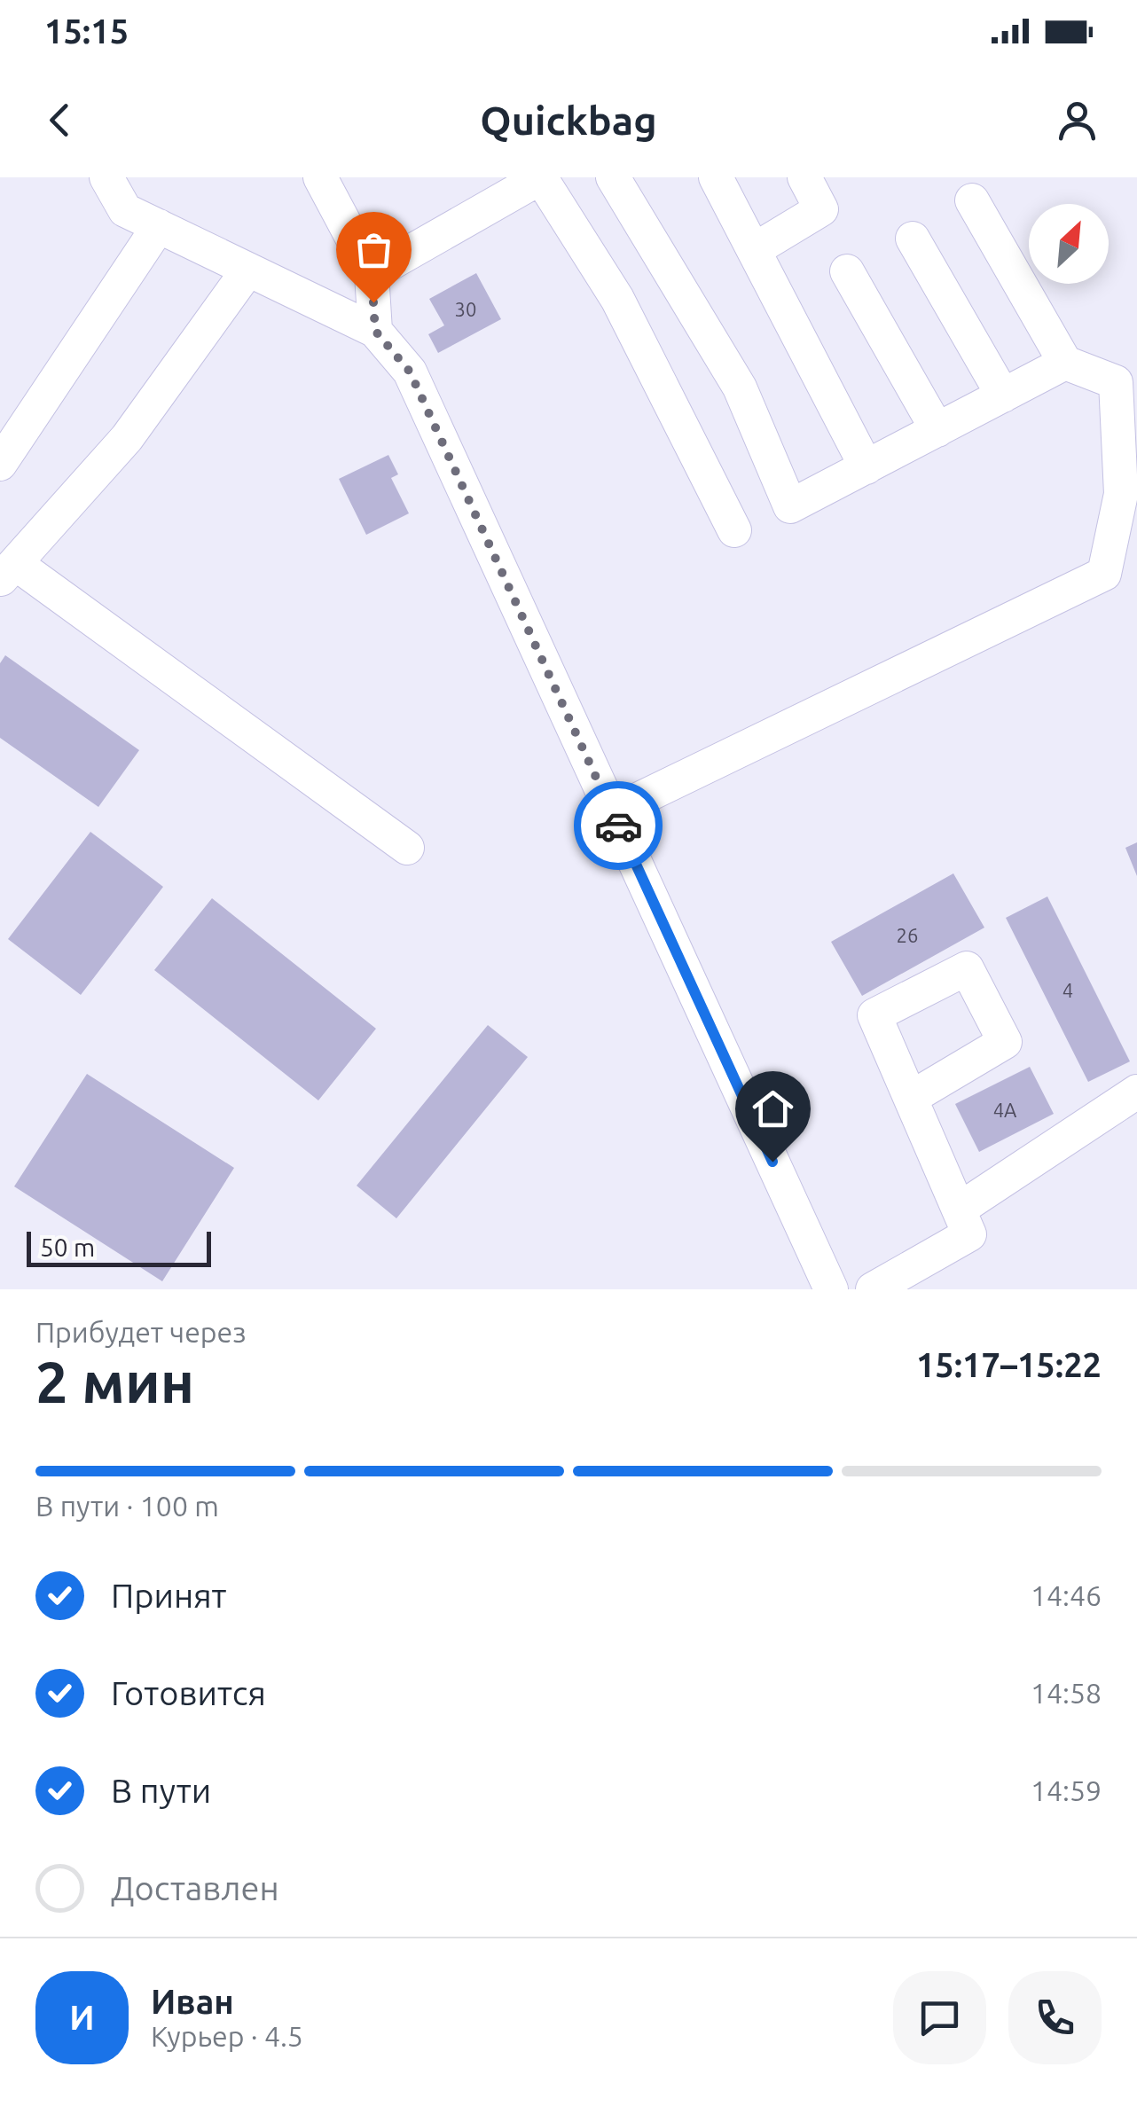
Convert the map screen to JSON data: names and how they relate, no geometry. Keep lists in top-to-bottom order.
{
  "house_numbers": [
    "30",
    "26",
    "4",
    "4А"
  ],
  "scale_bar": "50 m",
  "north": "top right",
  "page": {
    "status": "15:15",
    "header": "Quickbag",
    "scale": "50 m",
    "heading": ["2 мин", "Прибудет через", "15:17–15:22"],
    "panel": ["Иван", "Курьер · 4.5"],
    "bar": "В пути · 100 m",
    "list": [
      ["Принят", "14:46"],
      ["Готовится", "14:58"],
      ["В пути", "14:59"],
      "Доставлен"
    ],
    "round": "И"
  }
}
